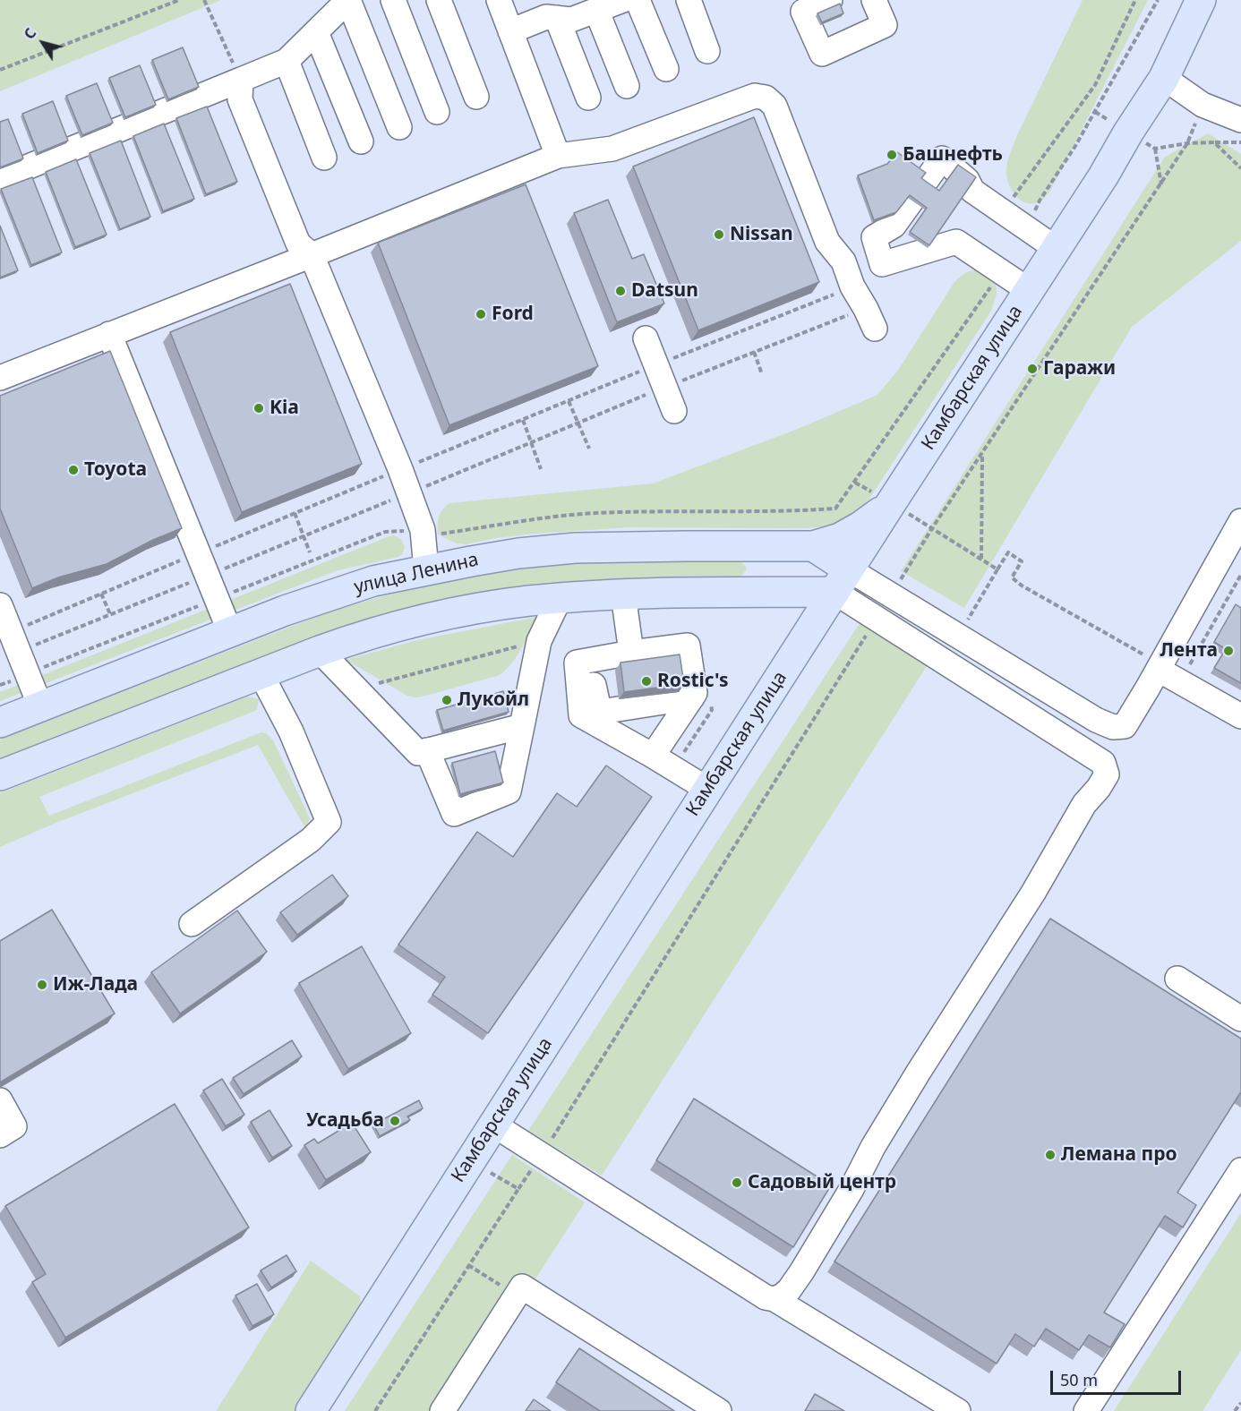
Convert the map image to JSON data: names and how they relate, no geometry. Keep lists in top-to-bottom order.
{
  "streets": {
    "main road": ["Камбарская улица", "улица Ленина"]
  },
  "crossings": [
    ["Камбарская улица", "улица Ленина"]
  ],
  "places": [
    "Башнефть",
    "Nissan",
    "Datsun",
    "Ford",
    "Гаражи",
    "Kia",
    "Toyota",
    "Лента",
    "Rostic's",
    "Лукойл",
    "Иж-Лада",
    "Усадьба",
    "Лемана про",
    "Садовый центр"
  ],
  "scale_bar": "50 m",
  "north": "top left"
}
